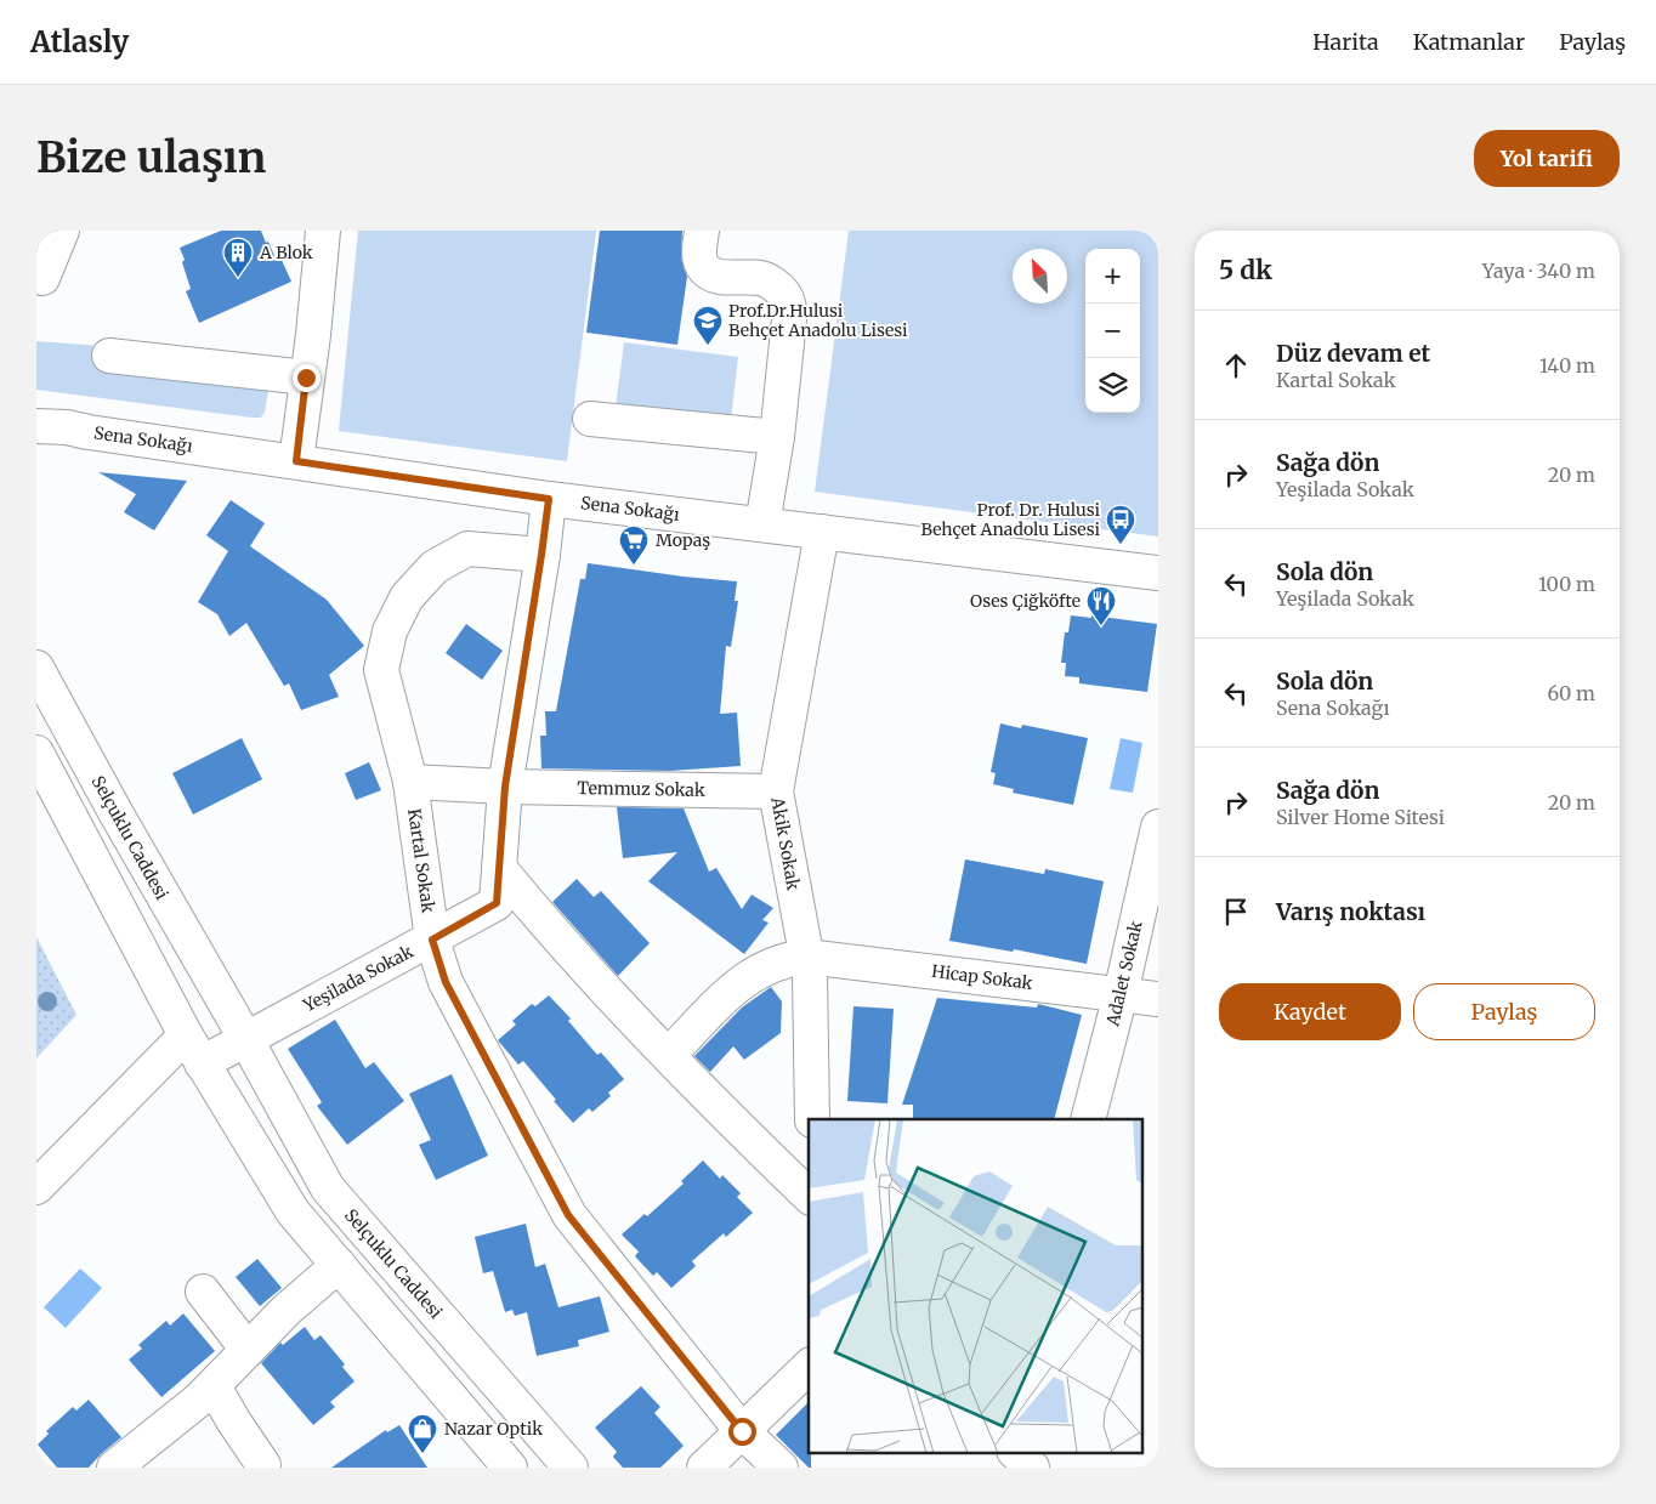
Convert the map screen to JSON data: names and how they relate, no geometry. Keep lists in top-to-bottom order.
{
  "streets": {
    "street": [
      "Sena Sokağı",
      "Temmuz Sokak",
      "Selçuklu Caddesi",
      "Akik Sokak",
      "Kartal Sokak",
      "Adalet Sokak",
      "Hicap Sokak",
      "Yeşilada Sokak"
    ]
  },
  "crossings": [
    ["Sena Sokağı", "Akik Sokak"],
    ["Sena Sokağı", "Yeşilada Sokak"],
    ["Temmuz Sokak", "Akik Sokak"],
    ["Temmuz Sokak", "Kartal Sokak"],
    ["Temmuz Sokak", "Yeşilada Sokak"],
    ["Selçuklu Caddesi", "Yeşilada Sokak"],
    ["Akik Sokak", "Hicap Sokak"],
    ["Kartal Sokak", "Yeşilada Sokak"],
    ["Adalet Sokak", "Hicap Sokak"]
  ],
  "places": {
    "building": ["A Blok"],
    "school or university": ["Prof.Dr.Hulusi Behçet Anadolu Lisesi"],
    "bus stop": ["Prof. Dr. Hulusi Behçet Anadolu Lisesi"],
    "supermarket": ["Mopaş"],
    "restaurant": ["Oses Çiğköfte"],
    "shop": ["Nazar Optik"]
  },
  "north": "top left",
  "page": {
    "header": "Atlasly",
    "nav": ["Harita", "Katmanlar", "Paylaş"],
    "buttons": [
      "Yol tarifi",
      ["Kaydet", "Paylaş"]
    ],
    "title": "Bize ulaşın",
    "heading": ["5 dk", "Yaya · 340 m"],
    "map_buttons": ["+", "−"],
    "list": [
      ["Düz devam et", "Kartal Sokak", "140 m"],
      ["Sağa dön", "Yeşilada Sokak", "20 m"],
      ["Sola dön", "Yeşilada Sokak", "100 m"],
      ["Sola dön", "Sena Sokağı", "60 m"],
      ["Sağa dön", "Silver Home Sitesi", "20 m"],
      "Varış noktası"
    ]
  }
}
